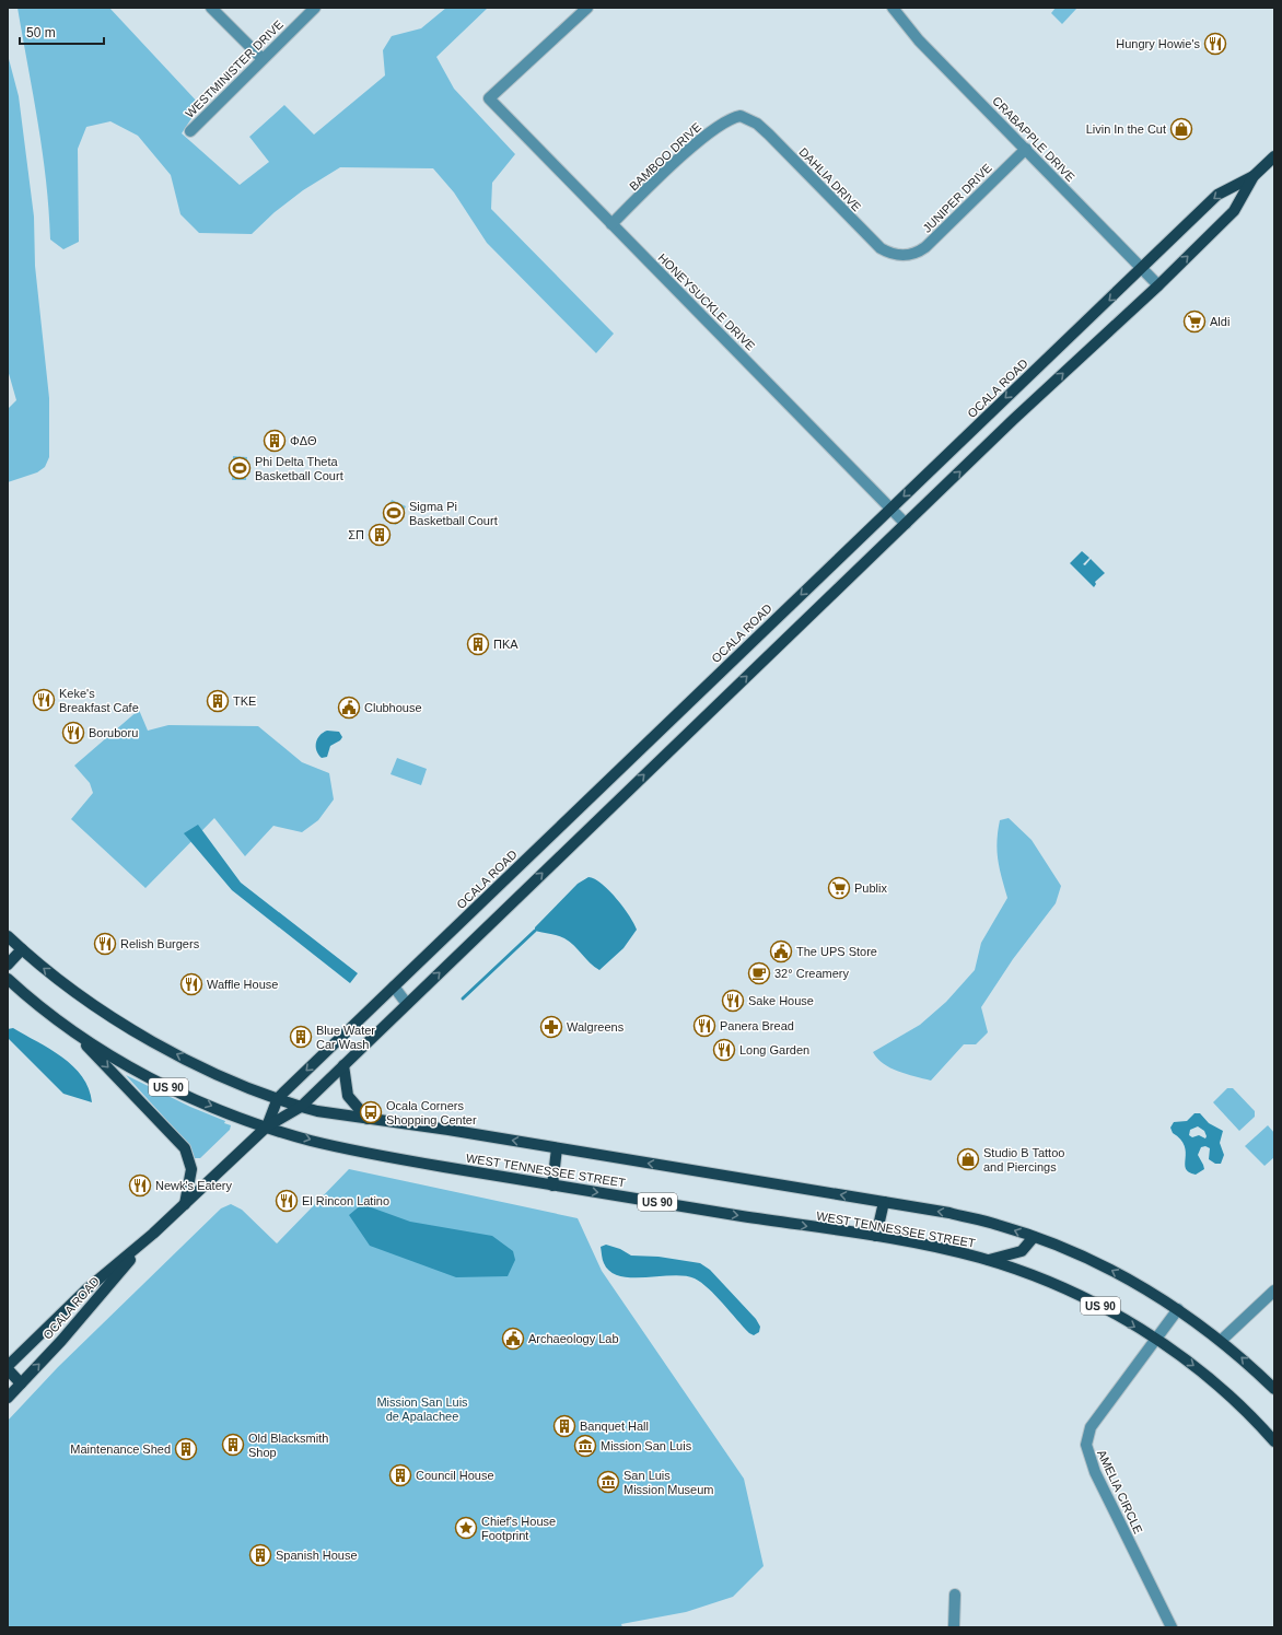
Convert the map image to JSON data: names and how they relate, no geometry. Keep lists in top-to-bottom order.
{
  "streets": {
    "main road": ["OCALA ROAD", "US 90", "WEST TENNESSEE STREET"],
    "street": [
      "WESTMINISTER DRIVE",
      "CRABAPPLE DRIVE",
      "BAMBOO DRIVE",
      "DAHLIA DRIVE",
      "JUNIPER DRIVE",
      "HONEYSUCKLE DRIVE",
      "AMELIA CIRCLE"
    ]
  },
  "crossings": [
    ["CRABAPPLE DRIVE", "JUNIPER DRIVE"],
    ["CRABAPPLE DRIVE", "OCALA ROAD"],
    ["BAMBOO DRIVE", "DAHLIA DRIVE"],
    ["BAMBOO DRIVE", "HONEYSUCKLE DRIVE"],
    ["DAHLIA DRIVE", "JUNIPER DRIVE"],
    ["HONEYSUCKLE DRIVE", "OCALA ROAD"],
    ["OCALA ROAD", "WEST TENNESSEE STREET"],
    ["WEST TENNESSEE STREET", "AMELIA CIRCLE"]
  ],
  "parks": ["Mission San Luis de Apalachee"],
  "places": {
    "restaurant": [
      "Hungry Howie's",
      "Keke's Breakfast Cafe",
      "Boruboru",
      "Relish Burgers",
      "Waffle House",
      "Sake House",
      "Panera Bread",
      "Long Garden",
      "Newk's Eatery",
      "El Rincon Latino"
    ],
    "shop": ["Livin In the Cut", "Studio B Tattoo and Piercings"],
    "supermarket": ["Aldi", "Publix"],
    "building": [
      "ΦΔΘ",
      "ΣΠ",
      "ΠΚΑ",
      "TKE",
      "Blue Water Car Wash",
      "Banquet Hall",
      "Old Blacksmith Shop",
      "Maintenance Shed",
      "Council House",
      "Spanish House"
    ],
    "sports": ["Phi Delta Theta Basketball Court", "Sigma Pi Basketball Court"],
    "public building": ["Clubhouse", "The UPS Store", "Archaeology Lab"],
    "cafe": ["32° Creamery"],
    "pharmacy": ["Walgreens"],
    "bus stop": ["Ocala Corners Shopping Center"],
    "museum": ["Mission San Luis", "San Luis Mission Museum"],
    "place": ["Chief's House Footprint"]
  },
  "scale_bar": "50 m"
}
